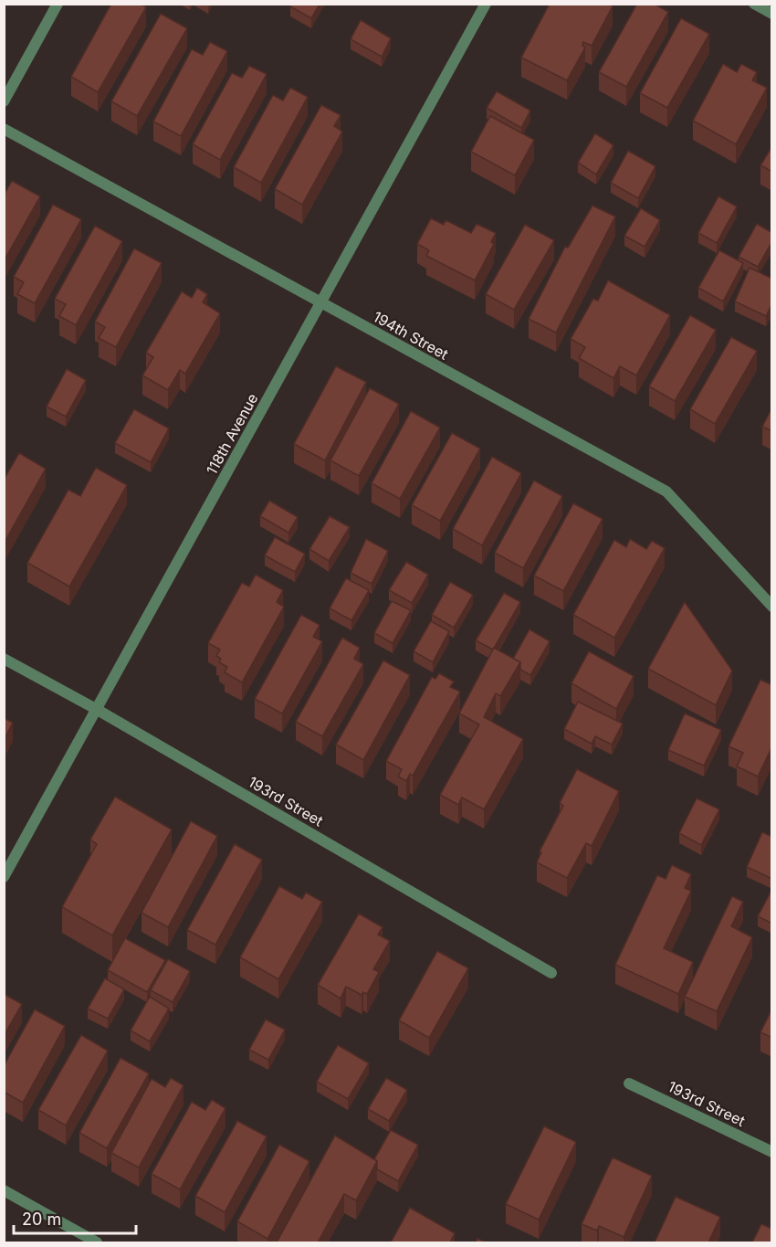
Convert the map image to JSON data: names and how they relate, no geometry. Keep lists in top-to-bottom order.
{
  "streets": {
    "street": ["194th Street", "118th Avenue", "193rd Street"]
  },
  "crossings": [
    ["194th Street", "118th Avenue"],
    ["118th Avenue", "193rd Street"]
  ],
  "scale_bar": "20 m"
}
